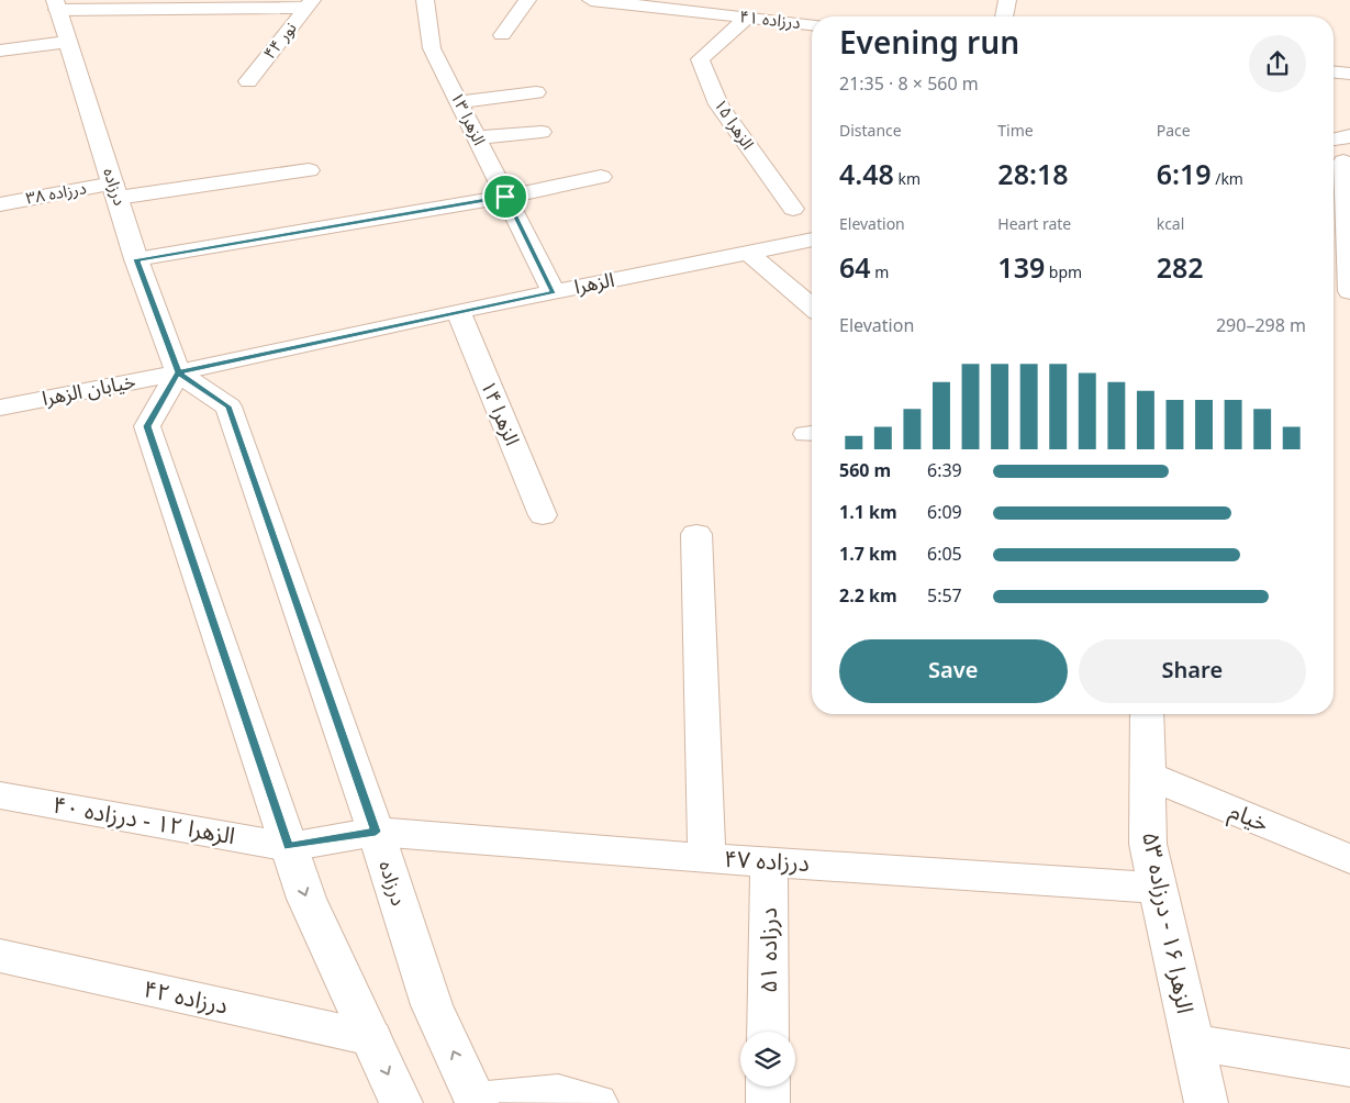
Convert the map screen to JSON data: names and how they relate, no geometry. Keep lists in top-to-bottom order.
{
  "streets": {
    "street": [
      "درزاده ۴۱",
      "نور ۴۴",
      "الزهرا ۱۳",
      "الزهرا ۱۵",
      "درزاده",
      "درزاده ۳۸",
      "الزهرا",
      "خیابان الزهرا",
      "الزهرا ۱۴",
      "خیام",
      "الزهرا ۱۲ - درزاده ۴۰",
      "درزاده ۴۷",
      "الزهرا ۱۶ - درزاده ۵۳",
      "درزاده ۵۱",
      "درزاده ۴۲"
    ]
  },
  "crossings": [
    ["درزاده ۴۱", "الزهرا ۱۵"],
    ["الزهرا ۱۳", "الزهرا"],
    ["درزاده", "درزاده ۳۸"],
    ["درزاده", "الزهرا"],
    ["درزاده", "خیابان الزهرا"],
    ["درزاده", "درزاده ۴۷"],
    ["الزهرا", "خیابان الزهرا"],
    ["الزهرا", "الزهرا ۱۴"],
    ["خیام", "الزهرا ۱۶ - درزاده ۵۳"],
    ["الزهرا ۱۲ - درزاده ۴۰", "درزاده ۴۷"],
    ["درزاده ۴۷", "الزهرا ۱۶ - درزاده ۵۳"],
    ["درزاده ۴۷", "درزاده ۵۱"]
  ],
  "page": {
    "heading": ["Evening run", "21:35 · 8 × 560 m"],
    "stats": [
      ["Distance", "4.48 km"],
      ["Time", "28:18"],
      ["Pace", "6:19 /km"],
      ["Elevation", "64 m"],
      ["Heart rate", "139 bpm"],
      ["kcal", "282"]
    ],
    "chart": ["Elevation", "290–298 m"],
    "list": [
      {
        "name": "560 m",
        "note": "6:39"
      },
      {
        "name": "1.1 km",
        "note": "6:09"
      },
      {
        "name": "1.7 km",
        "note": "6:05"
      },
      {
        "name": "2.2 km",
        "note": "5:57"
      }
    ],
    "buttons": ["Save", "Share"]
  }
}
